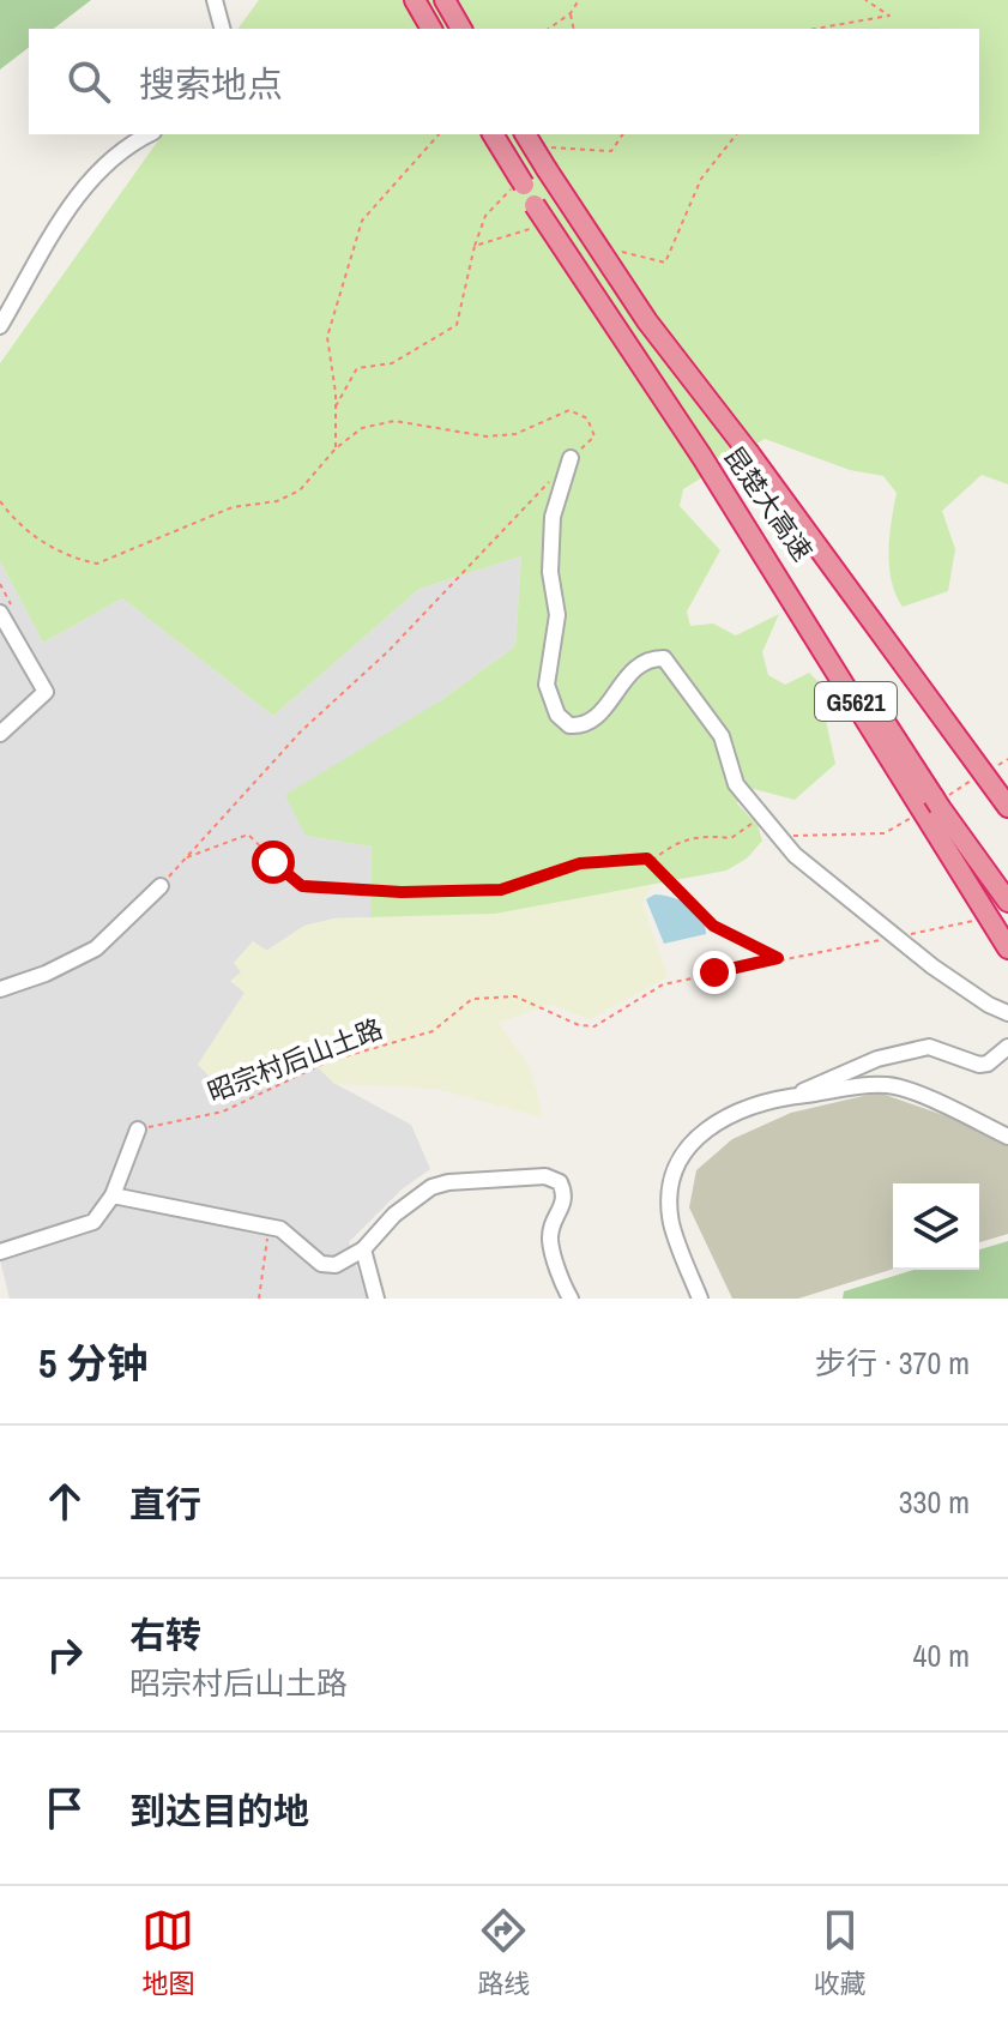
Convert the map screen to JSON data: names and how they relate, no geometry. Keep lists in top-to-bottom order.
{
  "streets": {
    "highway": ["昆楚大高速", "G5621"],
    "path": ["昭宗村后山土路"]
  },
  "crossings": [
    ["昆楚大高速", "G5621"]
  ],
  "page": {
    "search": "搜索地点",
    "heading": ["5 分钟", "步行 · 370 m"],
    "list": [
      ["直行", "330 m"],
      ["右转", "昭宗村后山土路", "40 m"],
      "到达目的地"
    ],
    "nav": ["地图", "路线", "收藏"]
  }
}
